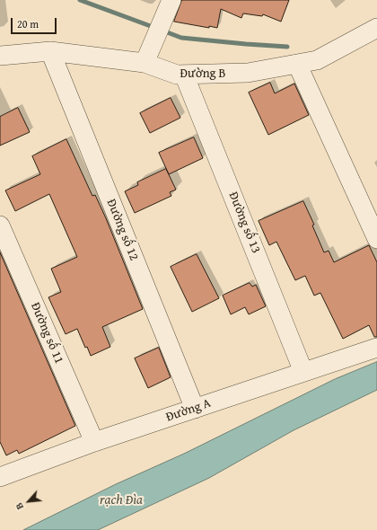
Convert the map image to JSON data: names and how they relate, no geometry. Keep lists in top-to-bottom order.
{
  "streets": {
    "street": [
      "Đường B",
      "Đường số 13",
      "Đường số 12",
      "Đường số 11",
      "Đường A"
    ]
  },
  "crossings": [
    ["Đường B", "Đường số 13"],
    ["Đường B", "Đường số 12"],
    ["Đường số 13", "Đường A"],
    ["Đường số 12", "Đường A"],
    ["Đường số 11", "Đường A"]
  ],
  "water": ["rạch Đìa"],
  "scale_bar": "20 m",
  "north": "bottom left"
}
